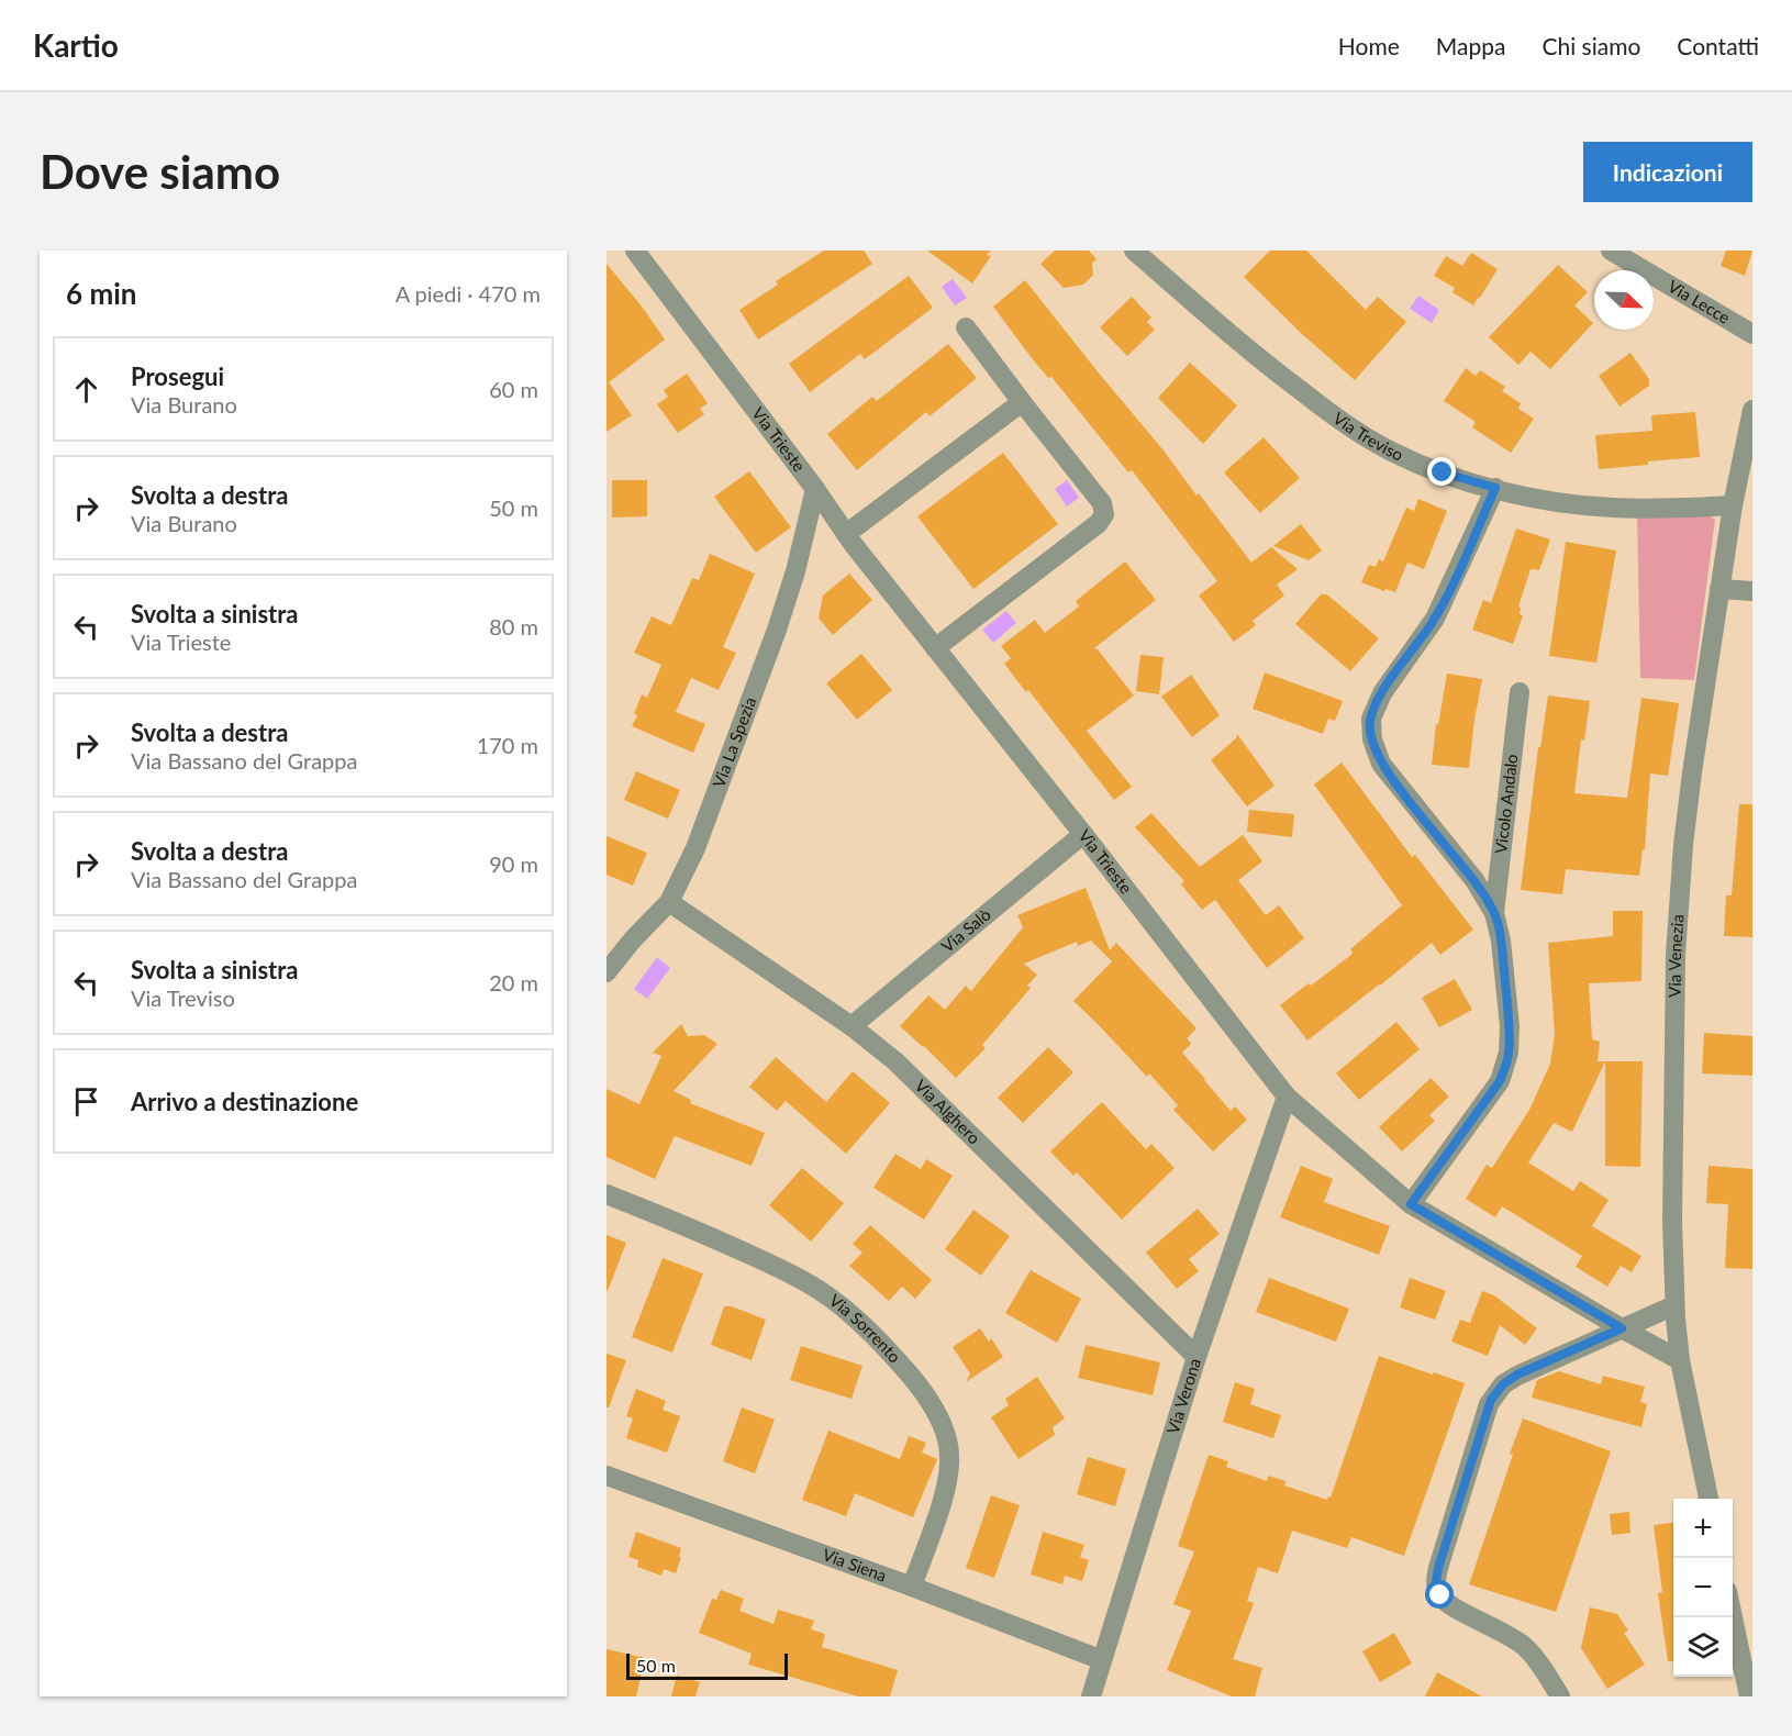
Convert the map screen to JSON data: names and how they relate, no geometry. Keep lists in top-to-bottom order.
{
  "streets": {
    "street": [
      "Via Lecce",
      "Via Treviso",
      "Via Trieste",
      "Via La Spezia",
      "Vicolo Andalo",
      "Via Salò",
      "Via Venezia",
      "Via Alghero",
      "Via Sorrento",
      "Via Verona",
      "Via Siena"
    ]
  },
  "crossings": [
    ["Via Treviso", "Via Venezia"],
    ["Via Trieste", "Via La Spezia"],
    ["Via Trieste", "Via Salò"],
    ["Via Trieste", "Via Venezia"],
    ["Via Trieste", "Via Verona"],
    ["Via La Spezia", "Via Alghero"],
    ["Via Salò", "Via Alghero"],
    ["Via Alghero", "Via Verona"],
    ["Via Sorrento", "Via Siena"],
    ["Via Verona", "Via Siena"]
  ],
  "scale_bar": "50 m",
  "north": "bottom right",
  "page": {
    "header": "Kartio",
    "nav": [
      "Home",
      "Mappa",
      "Chi siamo",
      "Contatti"
    ],
    "buttons": "Indicazioni",
    "title": "Dove siamo",
    "heading": ["6 min", "A piedi · 470 m"],
    "list": [
      ["Prosegui", "Via Burano", "60 m"],
      ["Svolta a destra", "Via Burano", "50 m"],
      ["Svolta a sinistra", "Via Trieste", "80 m"],
      ["Svolta a destra", "Via Bassano del Grappa", "170 m"],
      ["Svolta a destra", "Via Bassano del Grappa", "90 m"],
      ["Svolta a sinistra", "Via Treviso", "20 m"],
      "Arrivo a destinazione"
    ],
    "map_buttons": ["+", "−"],
    "scale": "50 m"
  }
}
